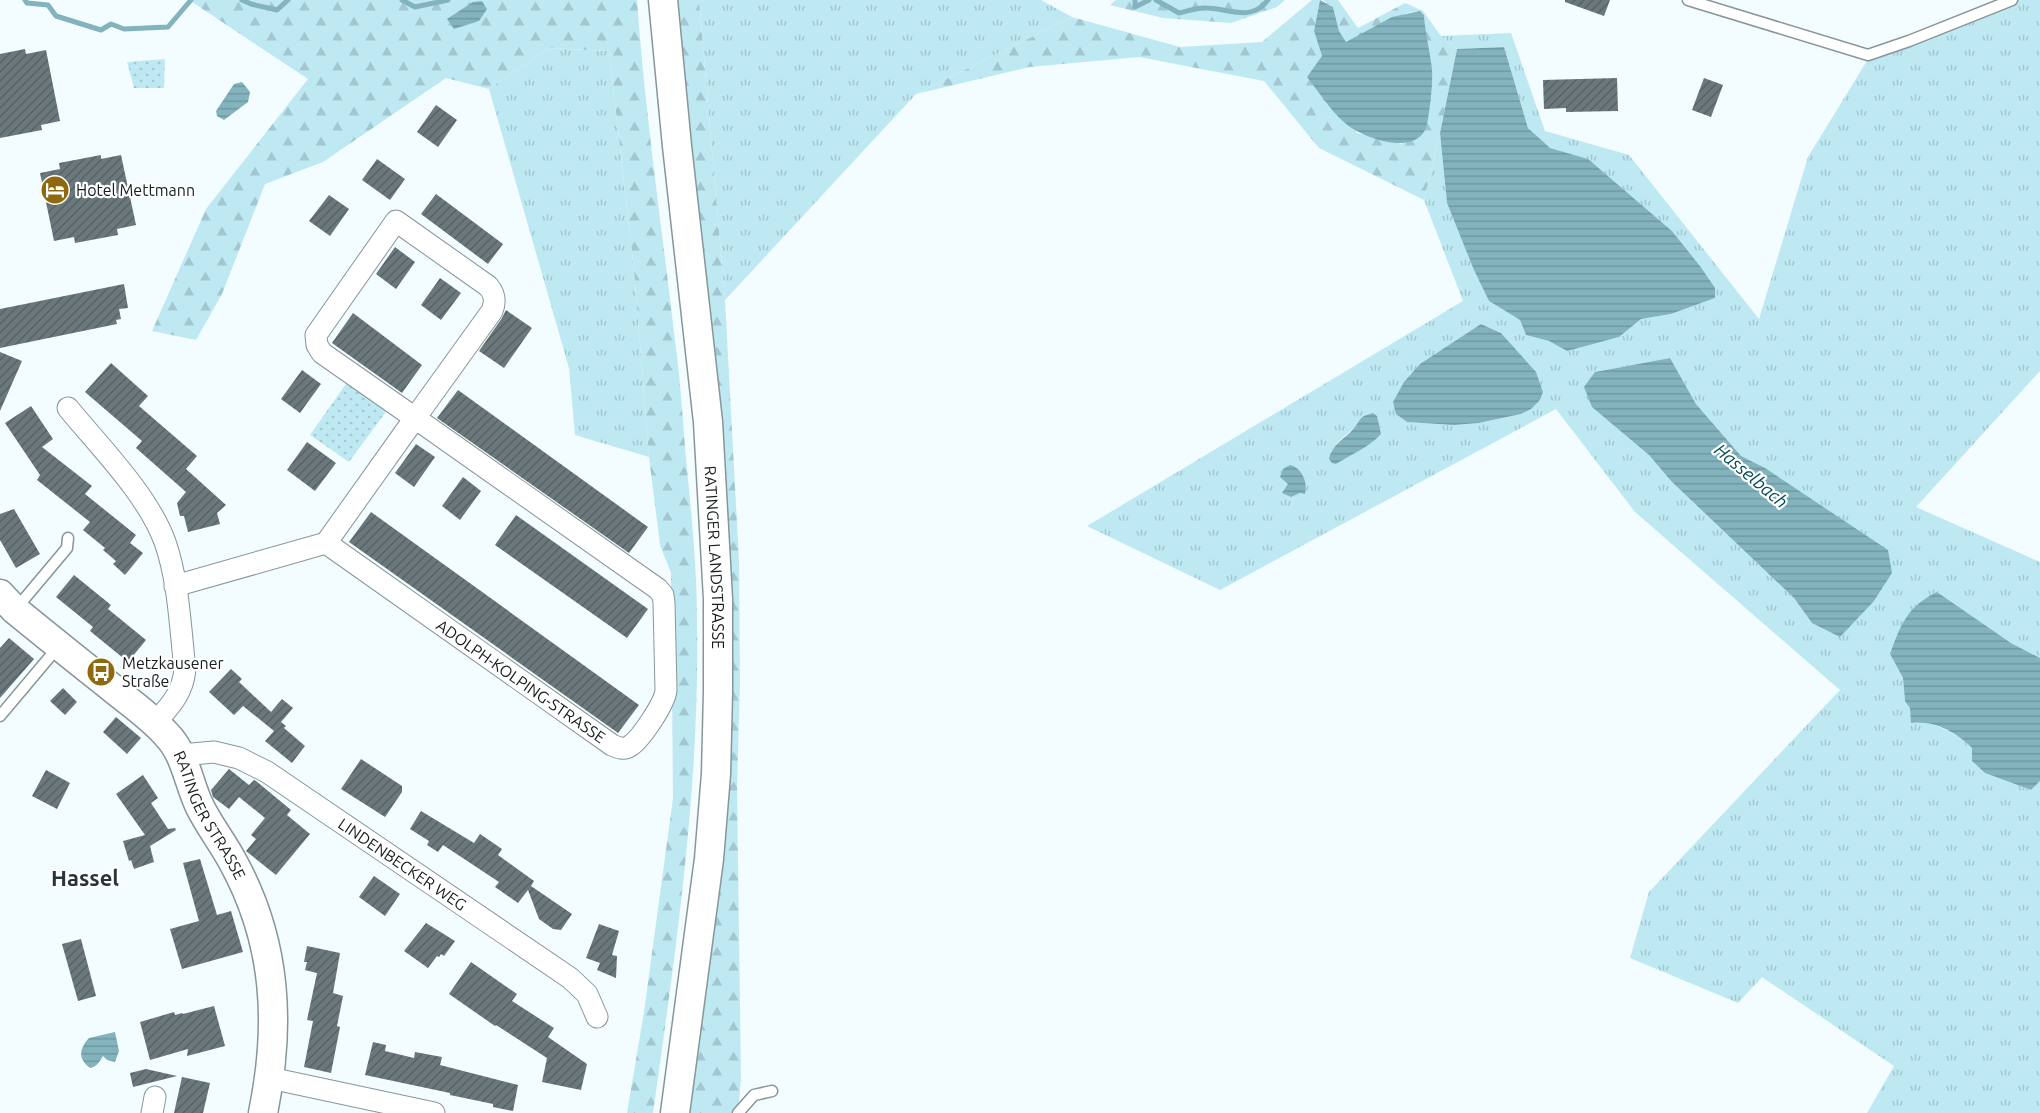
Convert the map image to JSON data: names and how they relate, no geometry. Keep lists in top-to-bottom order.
{
  "streets": {
    "main road": ["RATINGER LANDSTRASSE", "RATINGER STRASSE"],
    "street": ["ADOLPH-KOLPING-STRASSE", "LINDENBECKER WEG"]
  },
  "crossings": [
    ["RATINGER STRASSE", "LINDENBECKER WEG"]
  ],
  "districts": ["Hassel"],
  "water": ["Hasselbach"],
  "places": {
    "hotel": ["Hotel Mettmann"],
    "bus stop": ["Metzkausener Straße"]
  }
}
